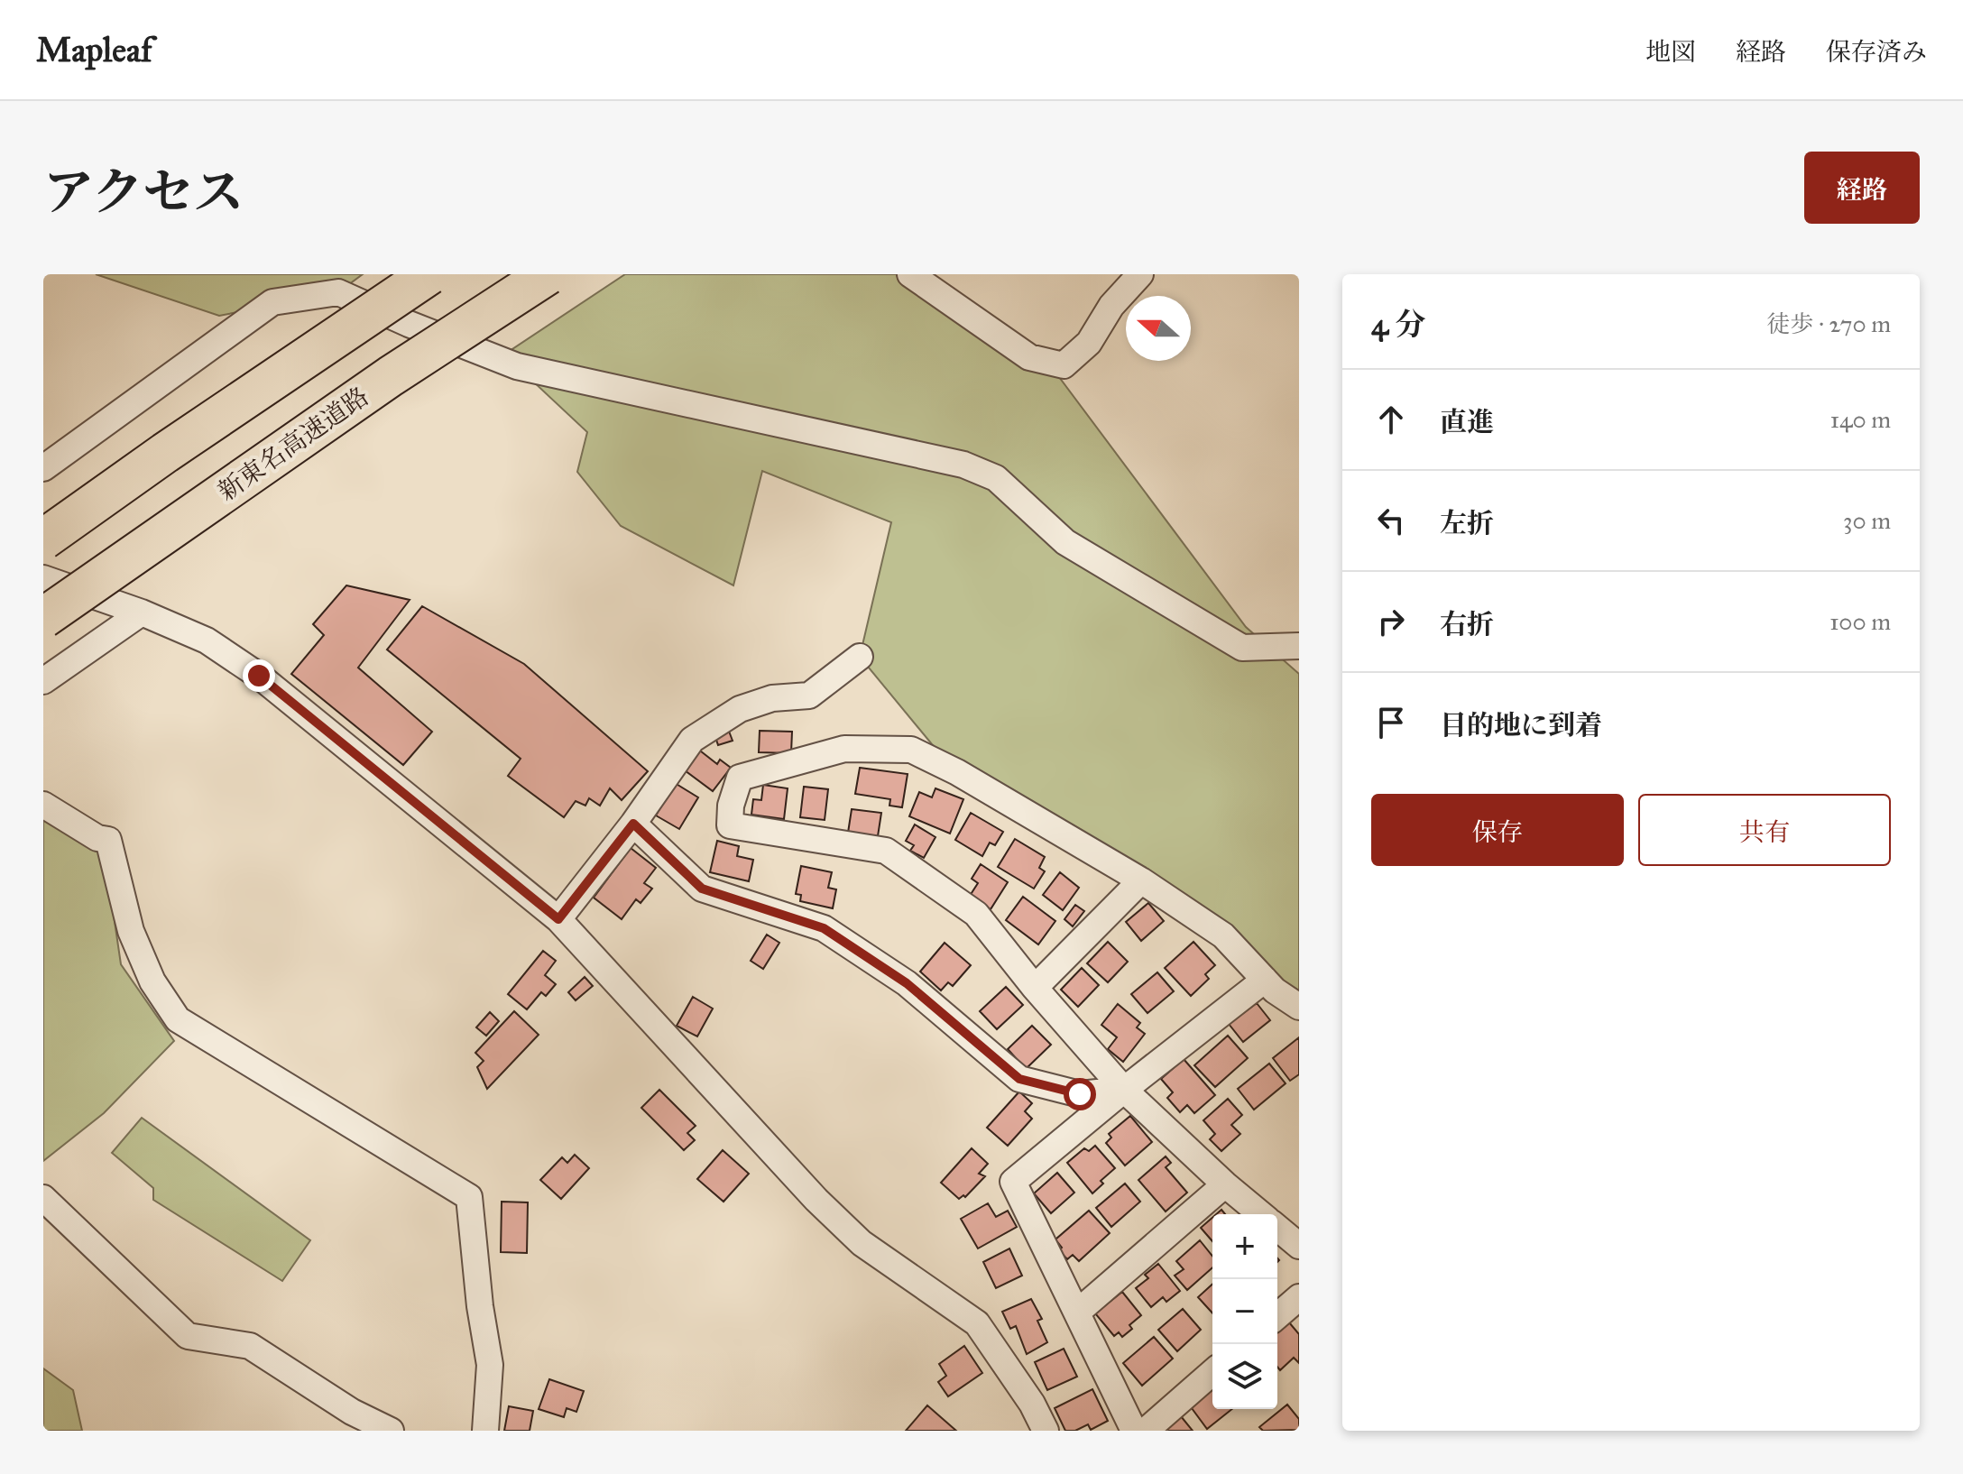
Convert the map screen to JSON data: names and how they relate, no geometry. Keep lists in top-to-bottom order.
{
  "streets": {
    "highway": ["新東名高速道路"]
  },
  "north": "left",
  "page": {
    "header": "Mapleaf",
    "nav": ["地図", "経路", "保存済み"],
    "title": "アクセス",
    "buttons": [
      "経路",
      ["保存", "共有"]
    ],
    "heading": ["4 分", "徒歩 · 270 m"],
    "list": [
      ["直進", "140 m"],
      ["左折", "30 m"],
      ["右折", "100 m"],
      "目的地に到着"
    ],
    "map_buttons": ["+", "−"]
  }
}
